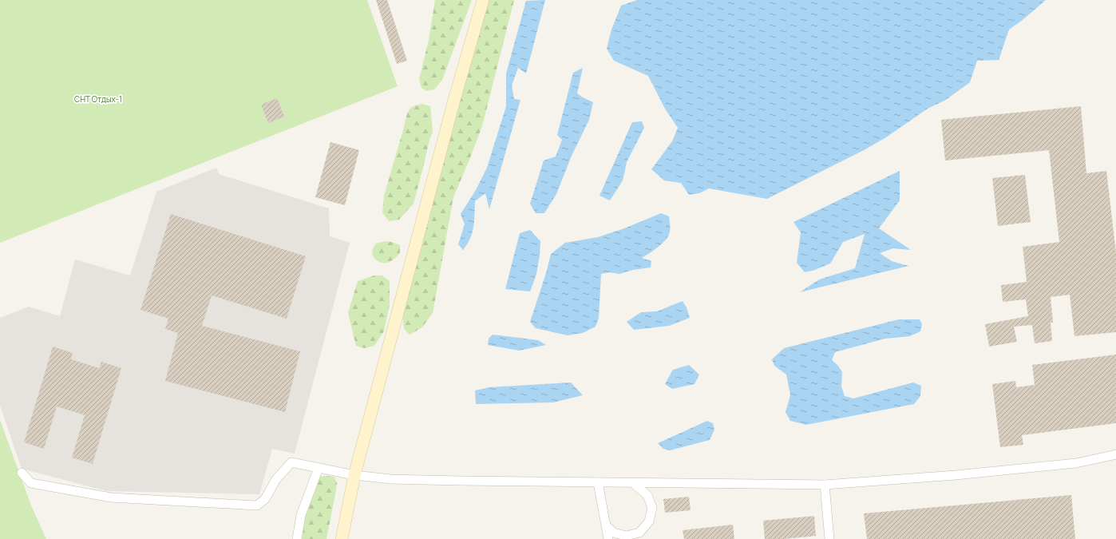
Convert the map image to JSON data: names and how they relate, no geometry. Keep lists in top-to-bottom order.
{
  "parks": ["СНТ Отдых-1"]
}
